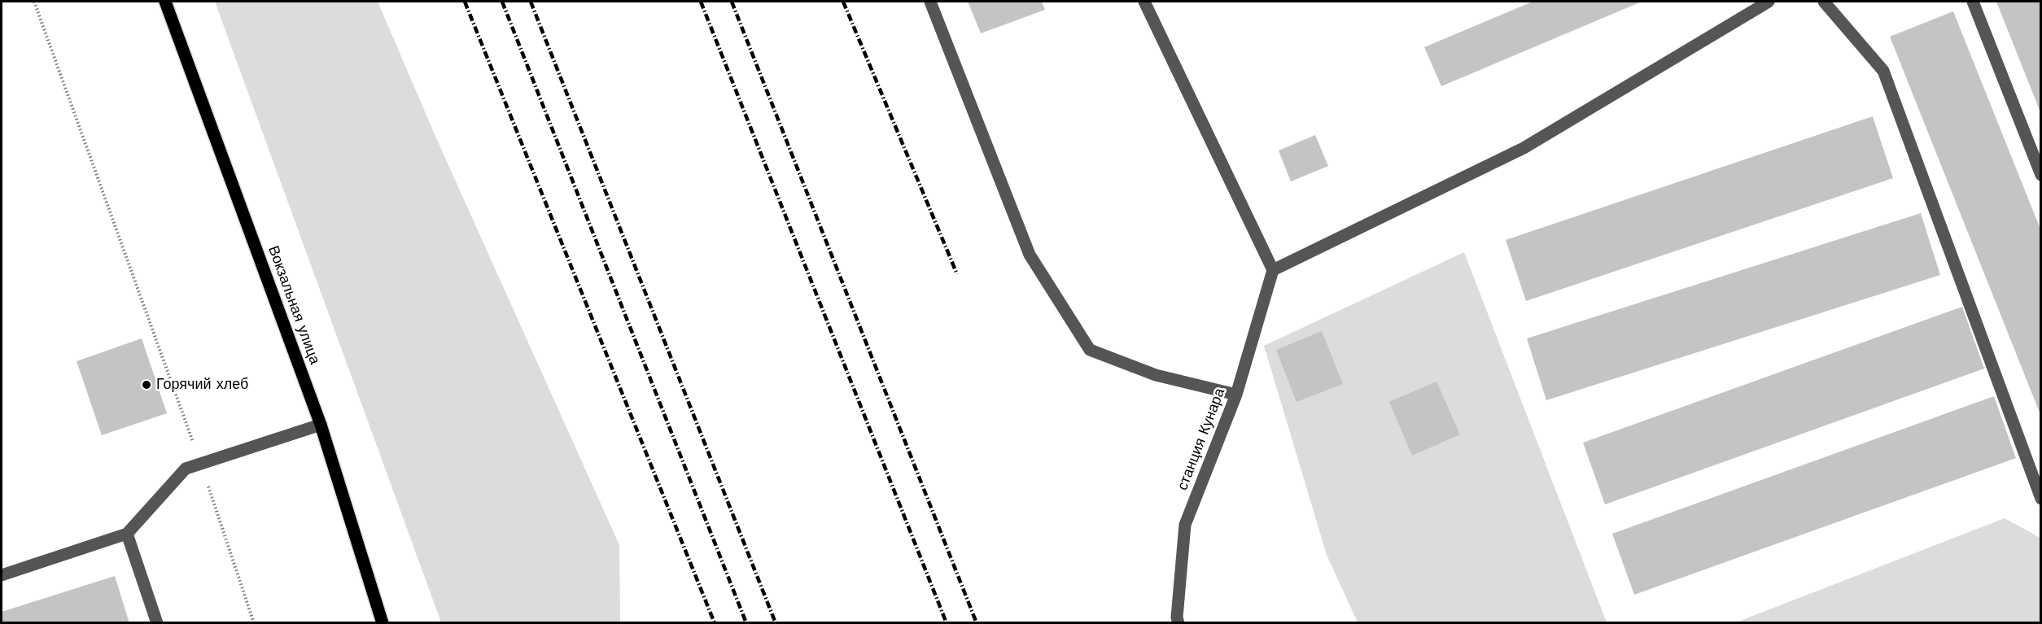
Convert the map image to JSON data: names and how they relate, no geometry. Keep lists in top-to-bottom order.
{
  "streets": {
    "main road": ["Вокзальная улица"],
    "street": ["станция Кунара"]
  },
  "places": ["Горячий хлеб"]
}
